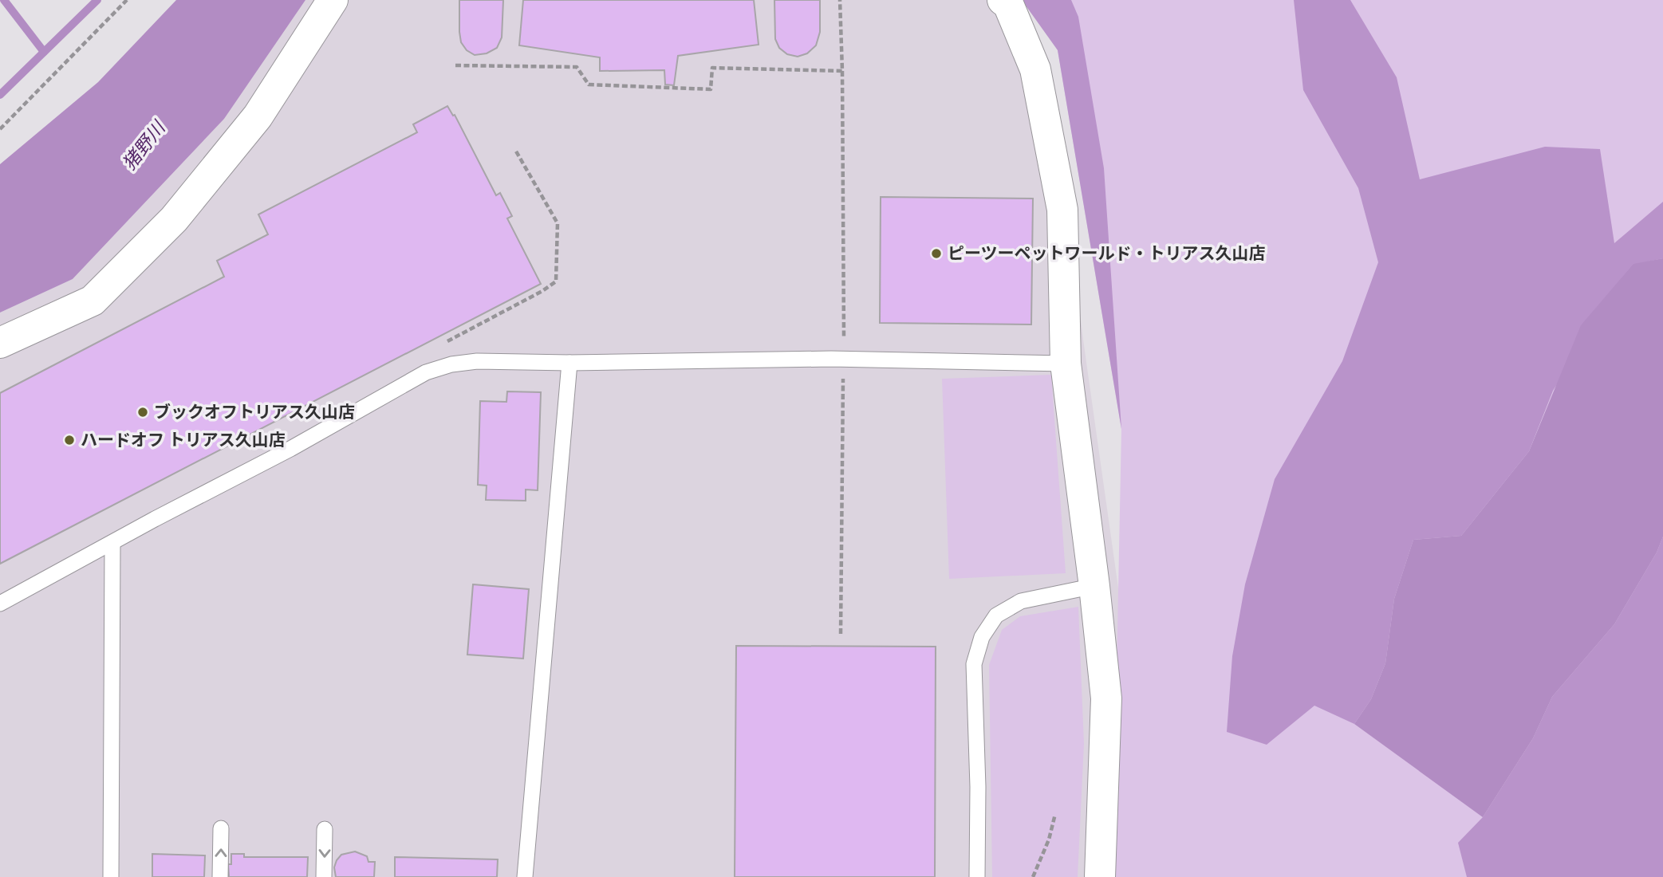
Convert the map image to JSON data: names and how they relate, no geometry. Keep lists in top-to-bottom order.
{
  "water": ["猪野川"],
  "places": ["ピーツーペットワールド・トリアス久山店", "ブックオフトリアス久山店", "ハードオフ トリアス久山店"]
}
